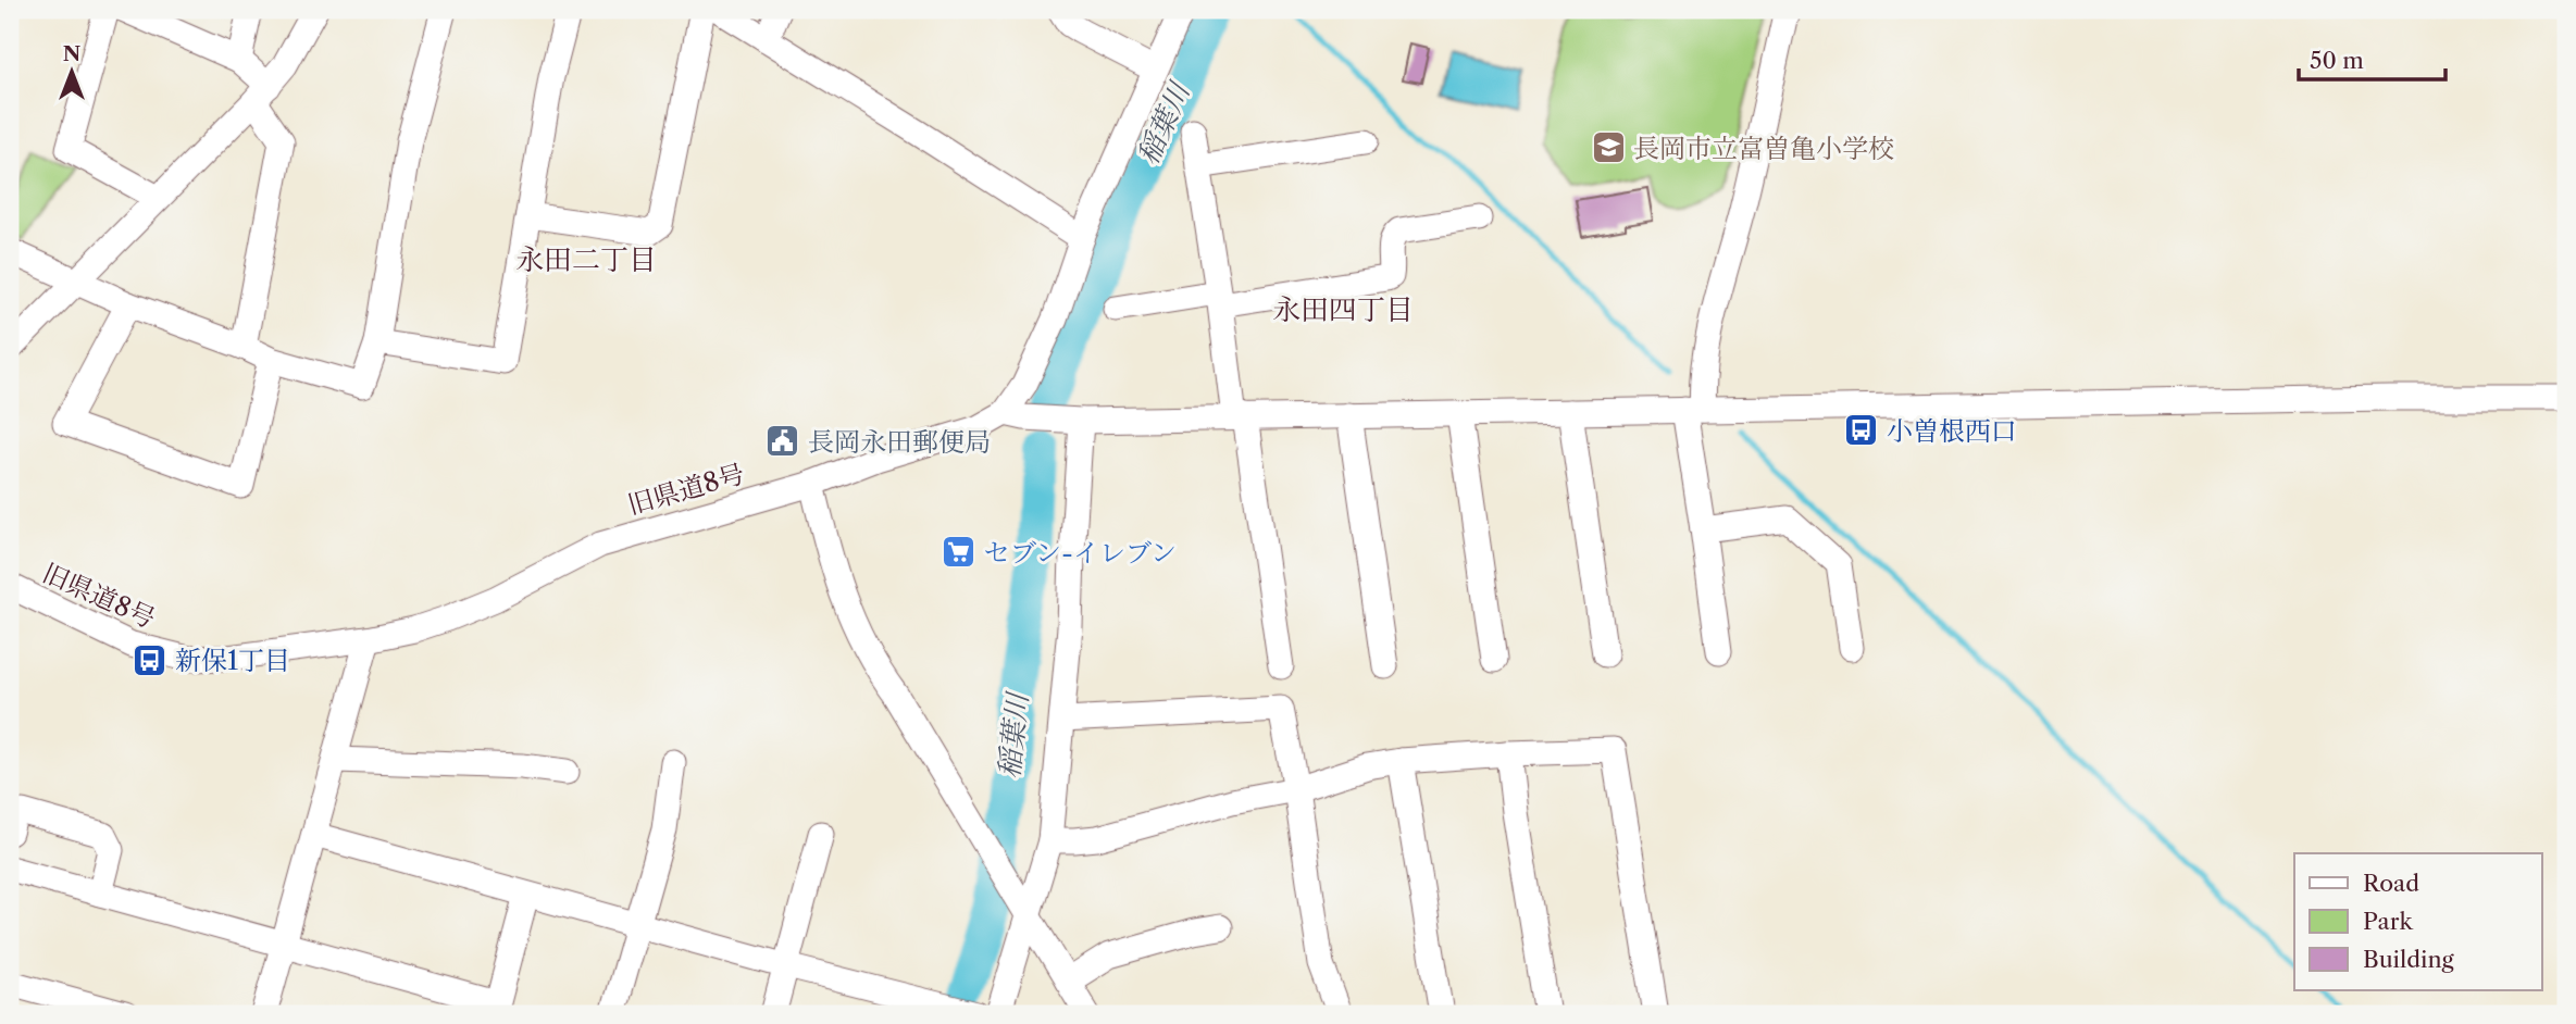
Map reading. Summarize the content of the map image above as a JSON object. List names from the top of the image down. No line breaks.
{"streets":{"street":["旧県道8号"]},"districts":["永田二丁目","永田四丁目"],"water":["稲葉川"],"places":{"school or university":["長岡市立富曽亀小学校"],"bus stop":["小曽根西口","新保1丁目"],"public building":["長岡永田郵便局"],"supermarket":["セブン-イレブン"]},"legend":["Road","Park","Building"],"scale_bar":"50 m","north":"top"}
